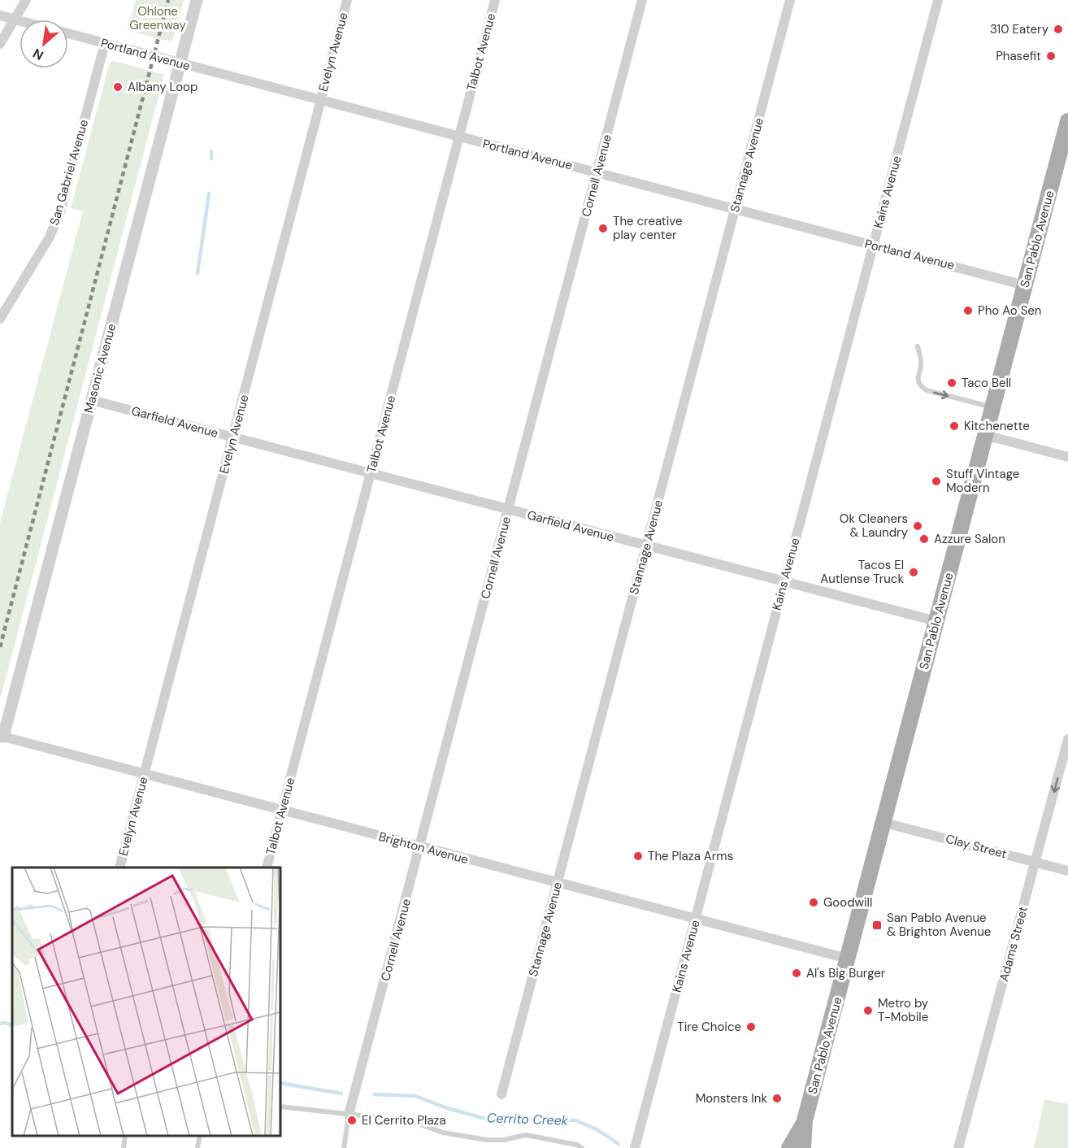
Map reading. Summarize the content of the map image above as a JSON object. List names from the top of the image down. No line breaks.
{"streets":{"main road":["San Pablo Avenue"],"street":["Evelyn Avenue","Talbot Avenue","Portland Avenue","Stannage Avenue","San Gabriel Avenue","Cornell Avenue","Kains Avenue","Masonic Avenue","Garfield Avenue","Clay Street","Brighton Avenue","Adams Street"]},"crossings":[["Evelyn Avenue","Portland Avenue"],["Evelyn Avenue","Garfield Avenue"],["Evelyn Avenue","Brighton Avenue"],["Talbot Avenue","Portland Avenue"],["Talbot Avenue","Garfield Avenue"],["Talbot Avenue","Brighton Avenue"],["Portland Avenue","Stannage Avenue"],["Portland Avenue","San Gabriel Avenue"],["Portland Avenue","Cornell Avenue"],["Portland Avenue","Kains Avenue"],["Portland Avenue","San Pablo Avenue"],["Portland Avenue","Masonic Avenue"],["Stannage Avenue","Garfield Avenue"],["Stannage Avenue","Brighton Avenue"],["Cornell Avenue","Garfield Avenue"],["Cornell Avenue","Brighton Avenue"],["Kains Avenue","Garfield Avenue"],["Kains Avenue","Brighton Avenue"],["San Pablo Avenue","Garfield Avenue"],["San Pablo Avenue","Clay Street"],["San Pablo Avenue","Brighton Avenue"],["Masonic Avenue","Garfield Avenue"],["Masonic Avenue","Brighton Avenue"],["Clay Street","Adams Street"]],"water":["Cerrito Creek"],"parks":["Ohlone Greenway"],"places":{"other":["310 Eatery","Phasefit","Albany Loop","The creative play center","Pho Ao Sen","Taco Bell","Kitchenette","Stuff Vintage Modern","Ok Cleaners & Laundry","Azzure Salon","Tacos El Autlense Truck","The Plaza Arms","Goodwill","Al's Big Burger","Metro by T-Mobile","Tire Choice","Monsters Ink","El Cerrito Plaza"],"transit":["San Pablo Avenue & Brighton Avenue"]},"north":"bottom left"}
